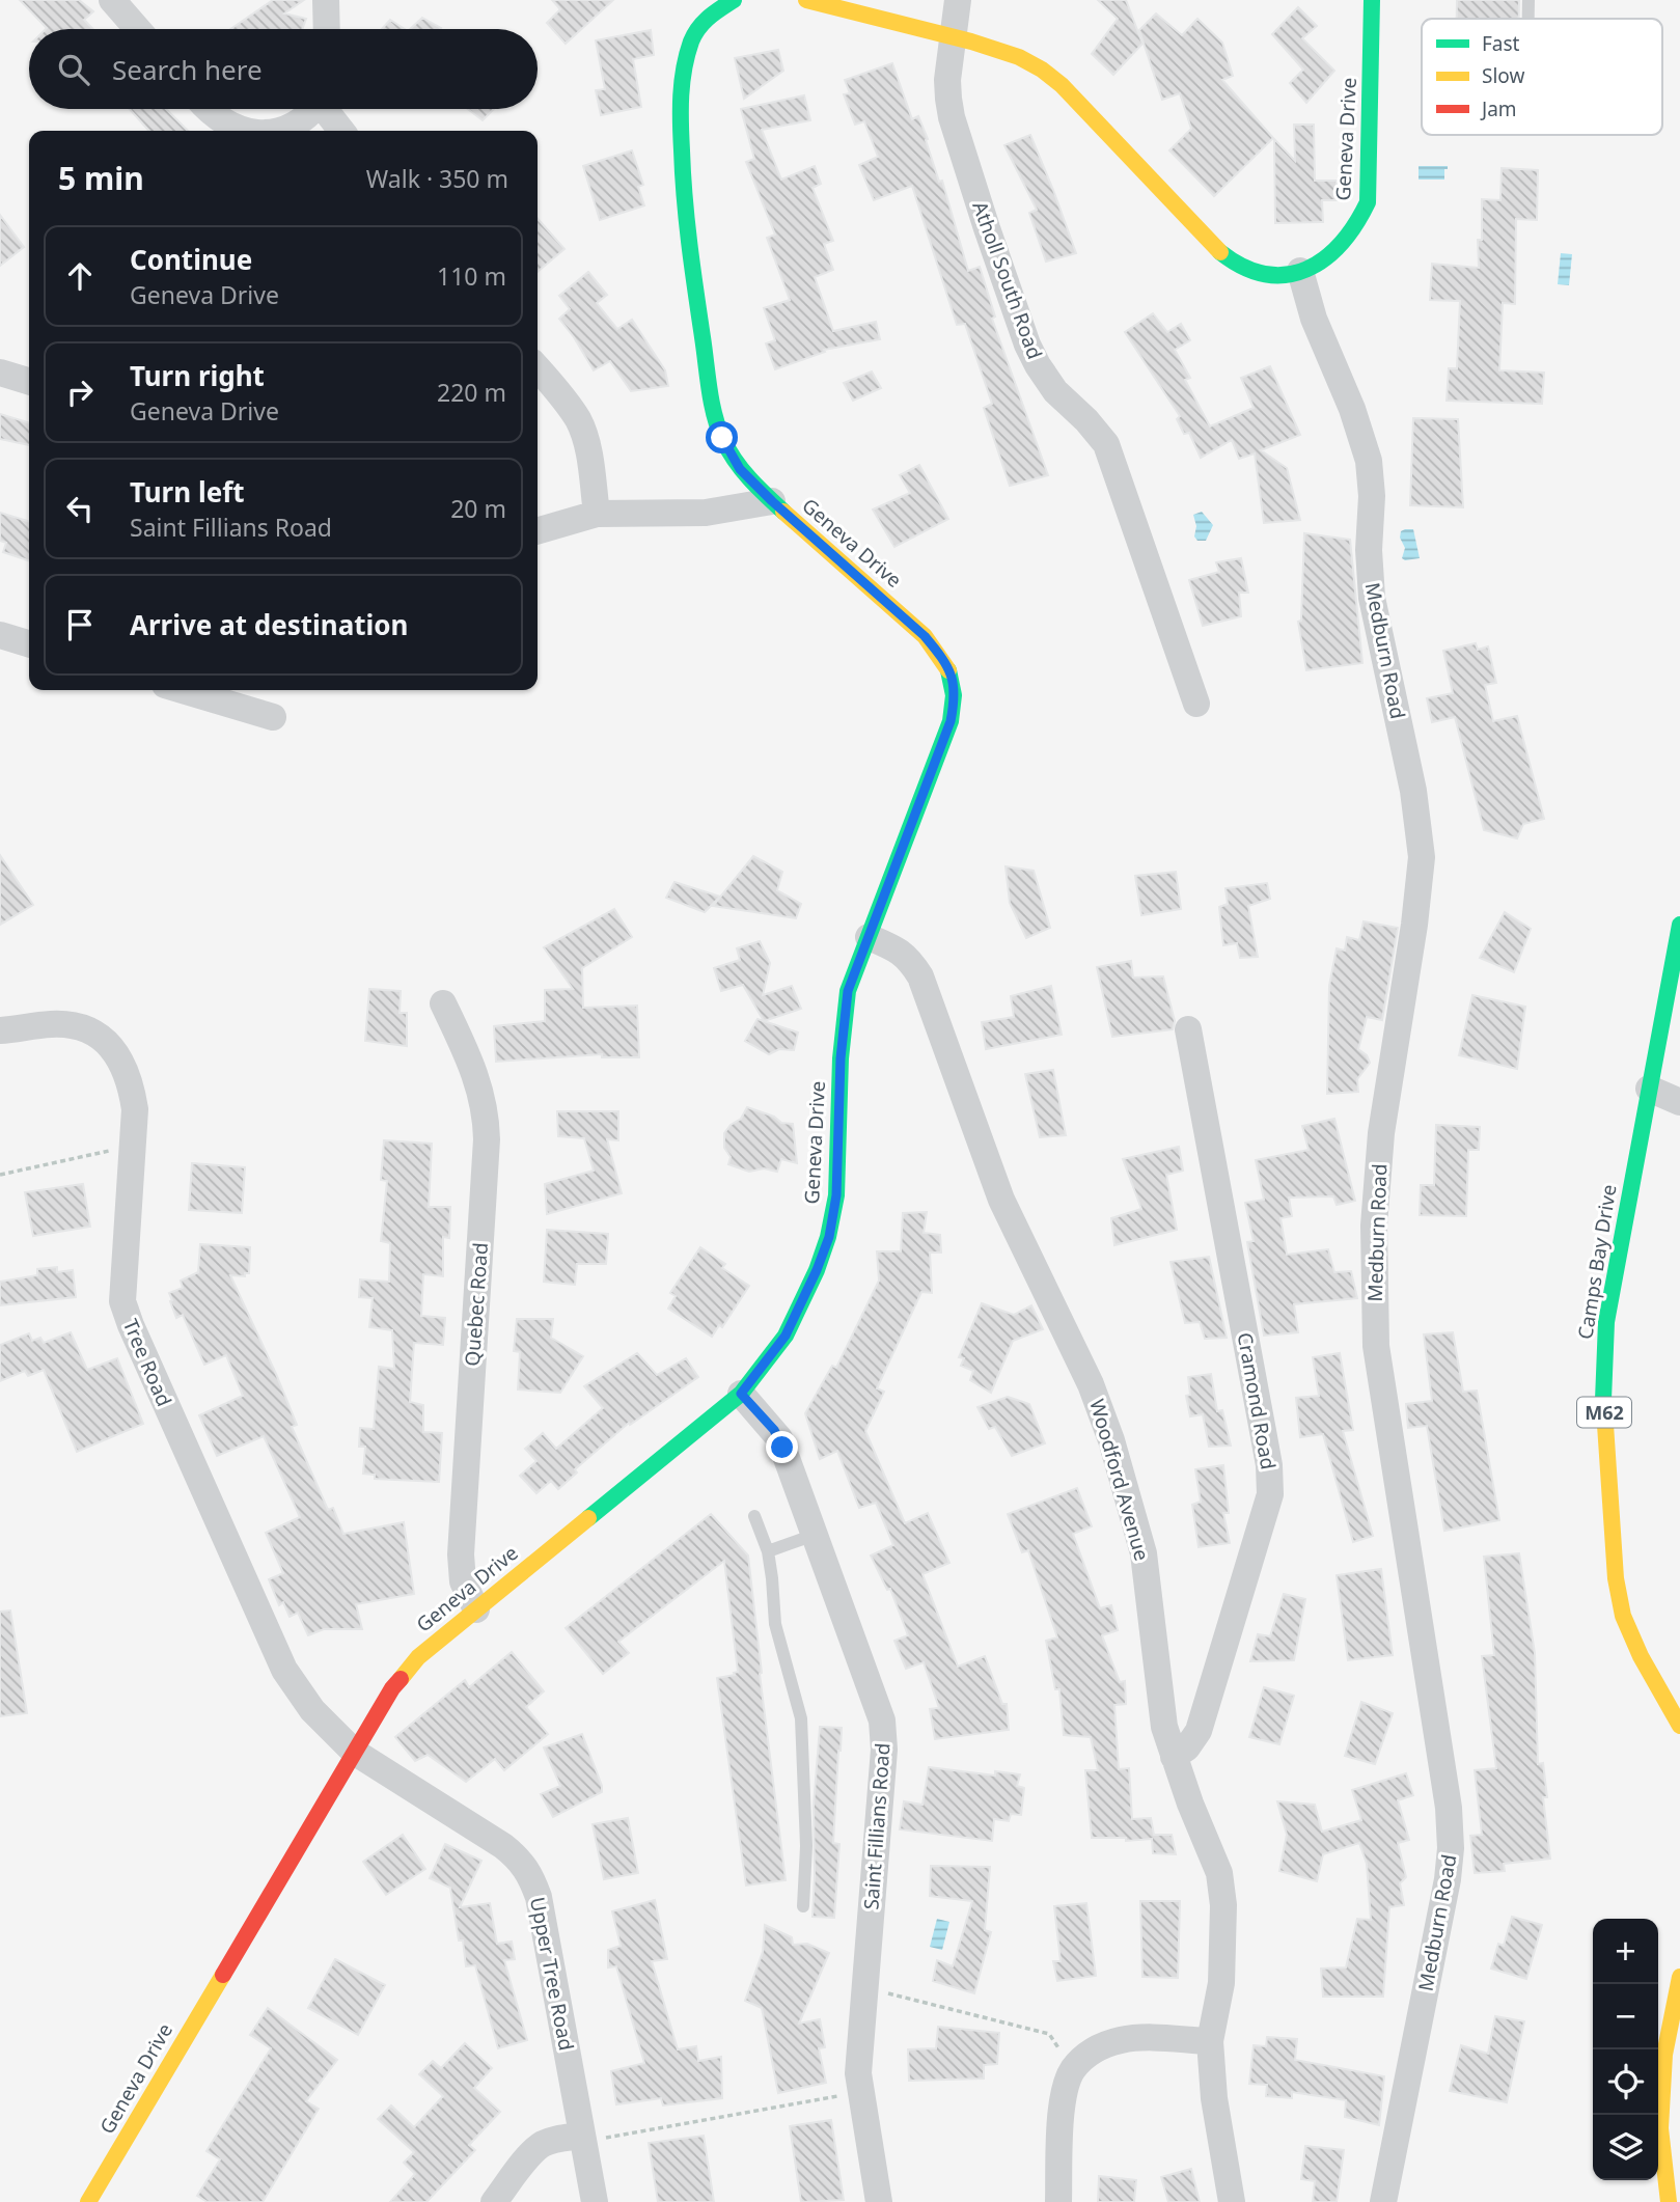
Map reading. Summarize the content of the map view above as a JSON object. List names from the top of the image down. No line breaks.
{"streets":{"street":["Geneva Drive","Atholl South Road","Medburn Road","Camps Bay Drive","Quebec Road","Tree Road","Cramond Road","M62","Woodford Avenue","Saint Fillians Road","Upper Tree Road"]},"crossings":[["Geneva Drive","Atholl South Road"],["Geneva Drive","Medburn Road"],["Geneva Drive","Quebec Road"],["Geneva Drive","Tree Road"],["Geneva Drive","Woodford Avenue"],["Geneva Drive","Saint Fillians Road"],["Geneva Drive","Upper Tree Road"],["Tree Road","Upper Tree Road"],["Cramond Road","Woodford Avenue"]],"legend":["Fast","Slow","Jam"],"page":{"search":"Search here","heading":["5 min","Walk · 350 m"],"list":[["Continue","Geneva Drive","110 m"],["Turn right","Geneva Drive","220 m"],["Turn left","Saint Fillians Road","20 m"],"Arrive at destination"],"map_buttons":["+","−"]}}
